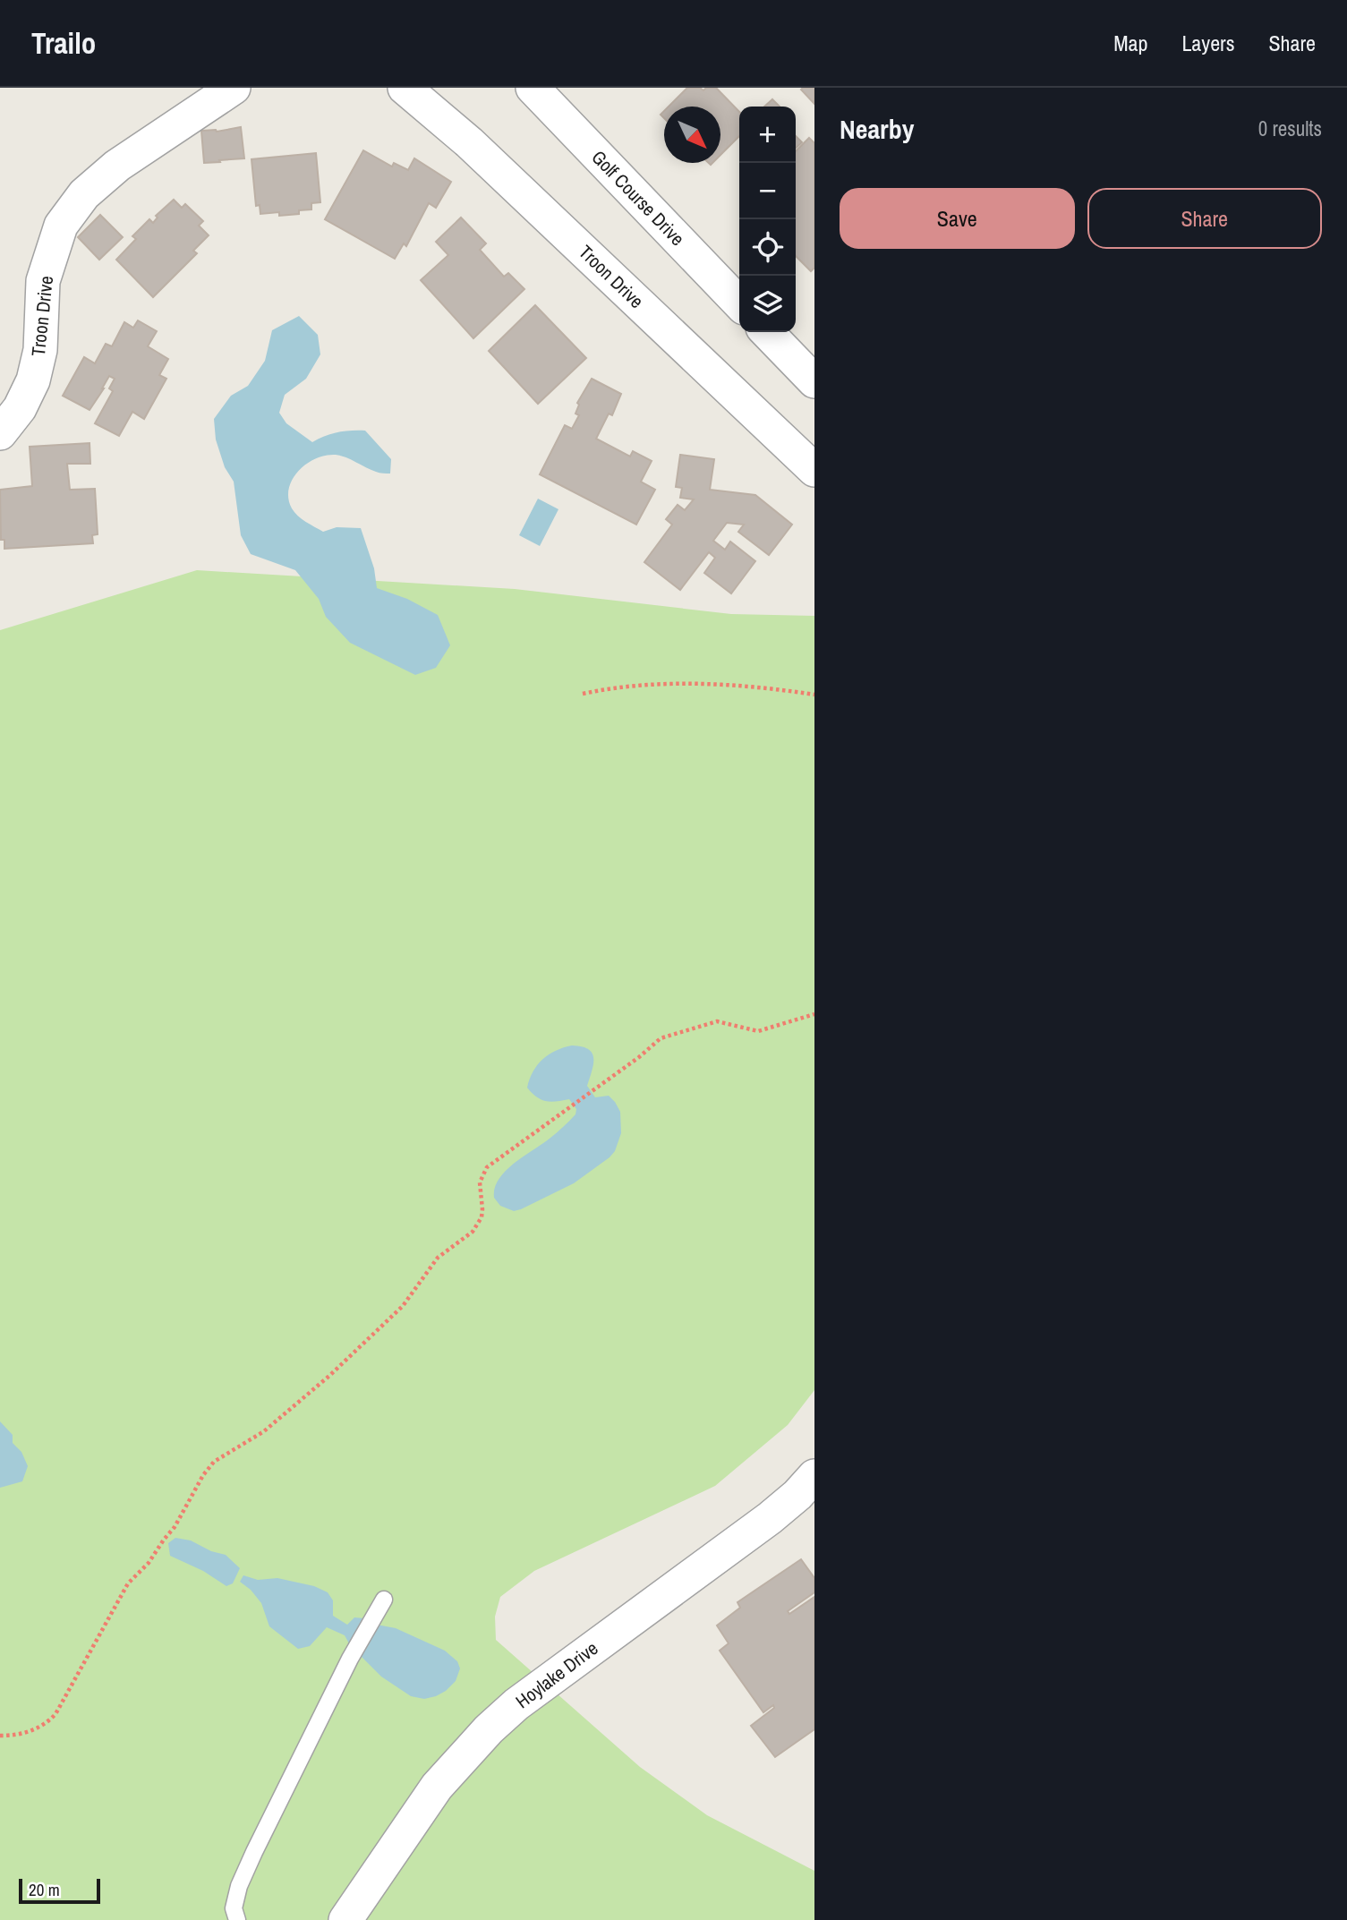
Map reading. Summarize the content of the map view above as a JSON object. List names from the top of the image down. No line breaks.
{"streets":{"street":["Golf Course Drive","Troon Drive","Hoylake Drive"]},"scale_bar":"20 m","north":"bottom right","page":{"header":"Trailo","nav":["Map","Layers","Share"],"heading":["Nearby","0 results"],"map_buttons":["+","−"],"buttons":["Save","Share"],"scale":"20 m"}}
